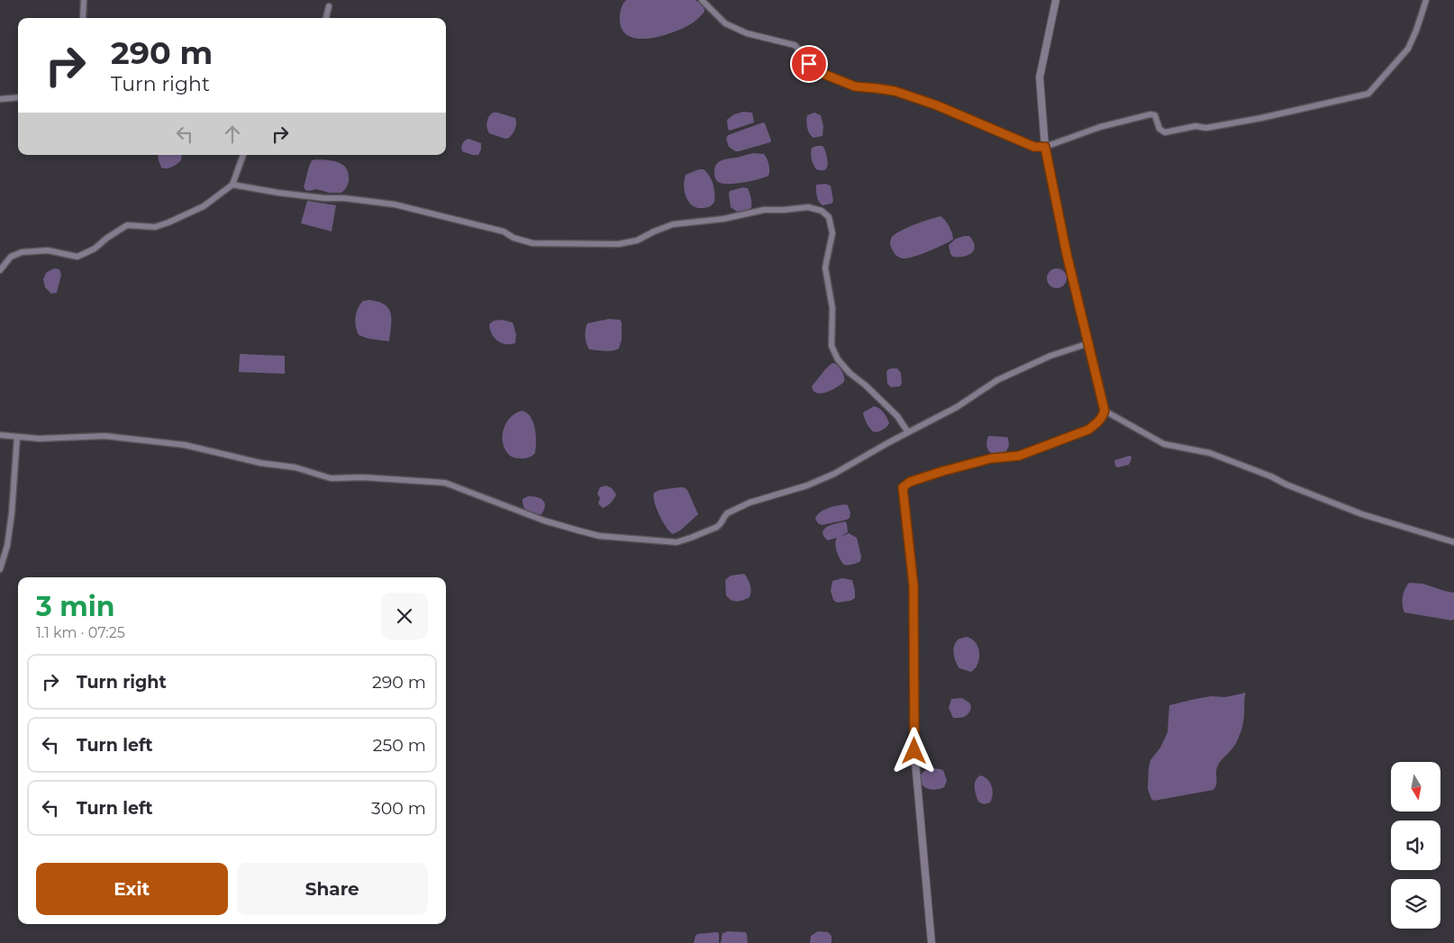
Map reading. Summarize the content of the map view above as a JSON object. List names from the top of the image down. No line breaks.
{"north":"bottom","page":{"turn":["290 m","Turn right"],"heading":["3 min","1.1 km · 07:25"],"list":[{"name":"Turn right","value":"290 m"},{"name":"Turn left","value":"250 m"},{"name":"Turn left","value":"300 m"}],"buttons":["Exit","Share"]}}
